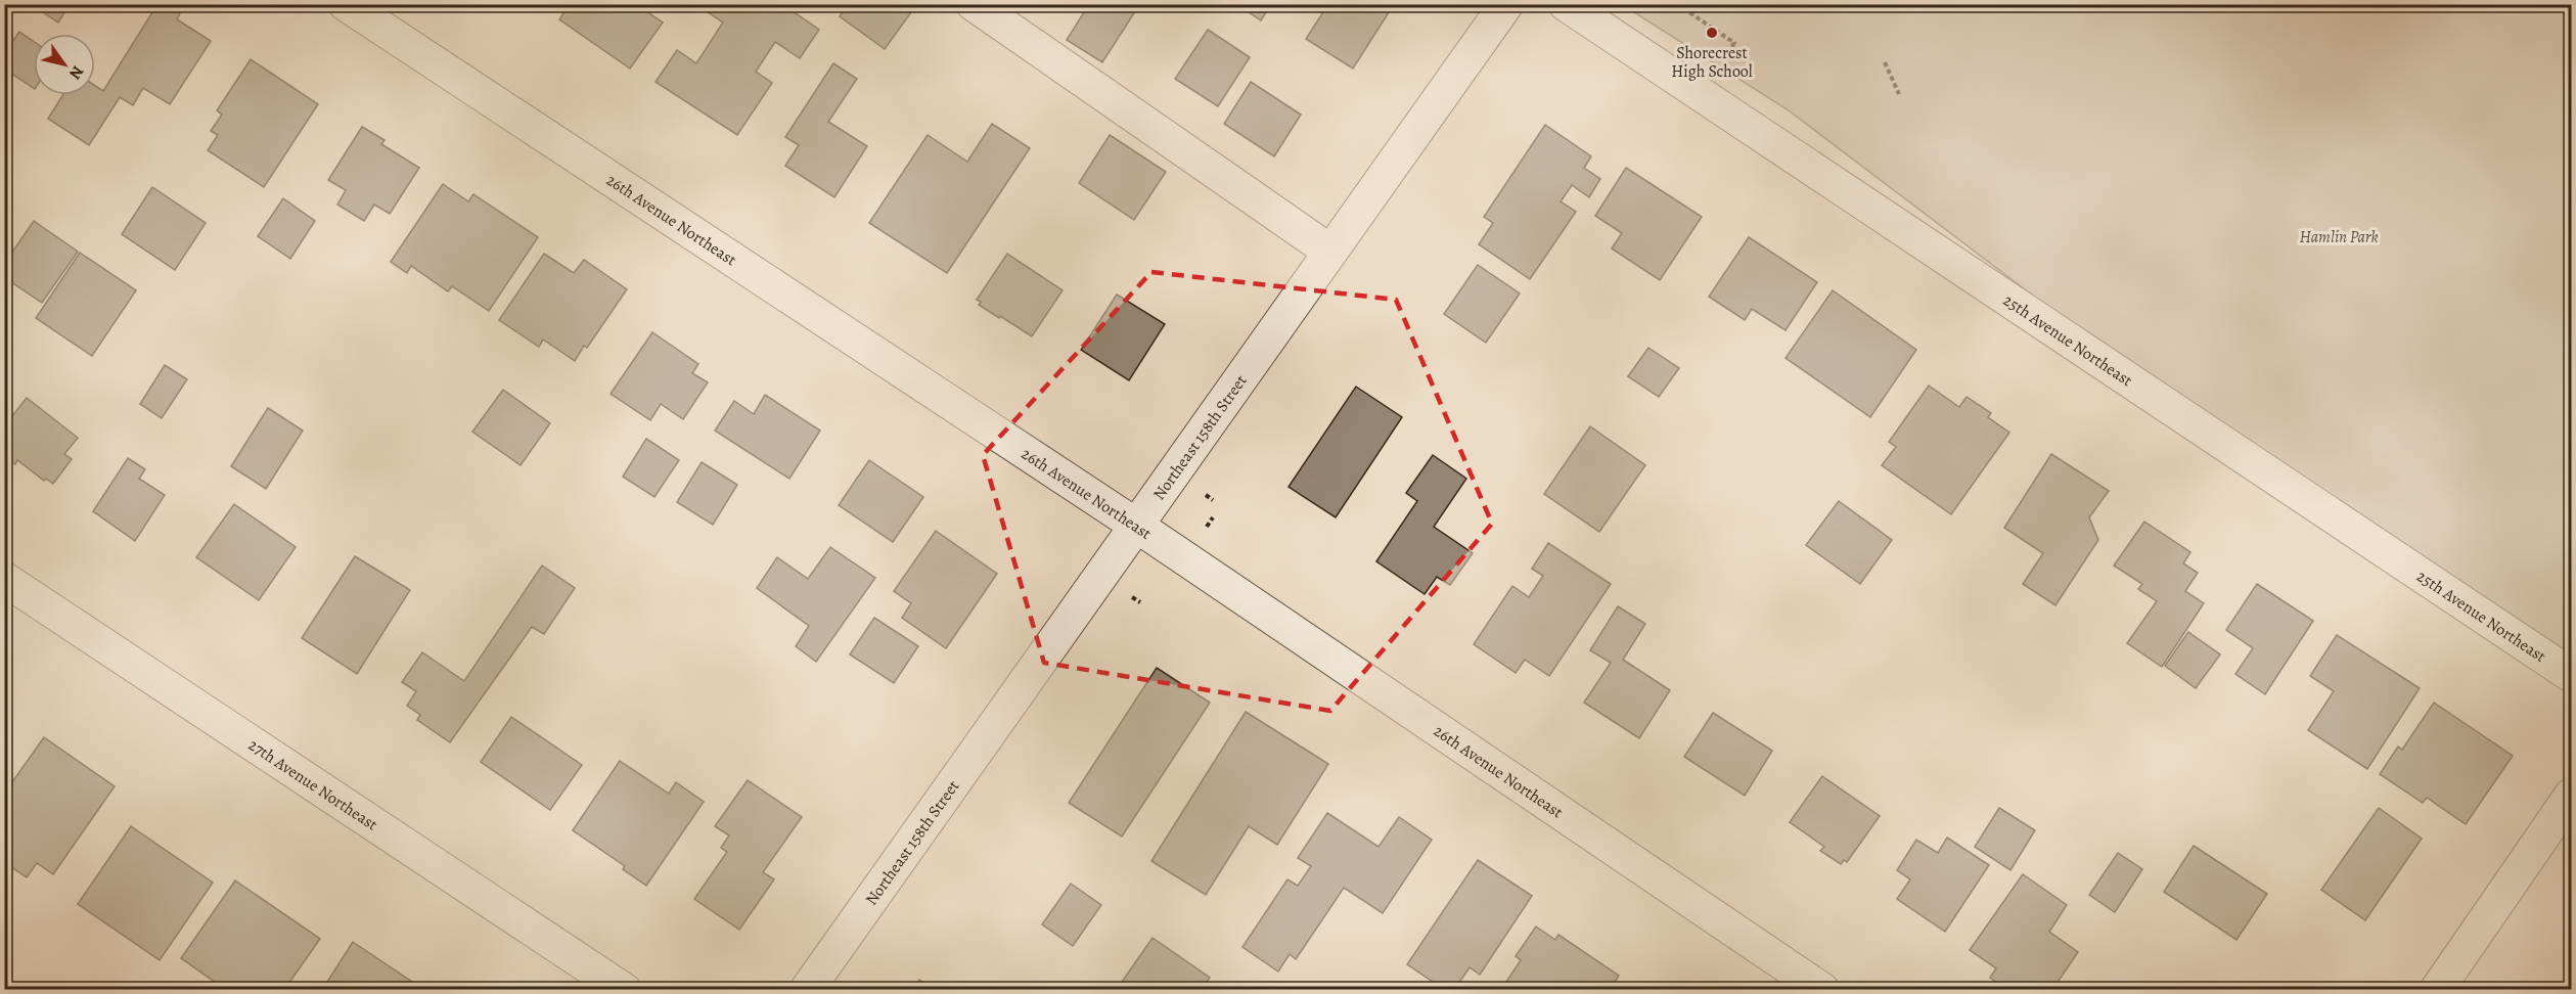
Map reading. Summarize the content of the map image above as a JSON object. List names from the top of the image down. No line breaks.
{"streets":{"street":["26th Avenue Northeast","25th Avenue Northeast","Northeast 158th Street","27th Avenue Northeast"]},"crossings":[["26th Avenue Northeast","Northeast 158th Street"]],"parks":["Hamlin Park"],"places":["Shorecrest High School"],"north":"bottom right"}
